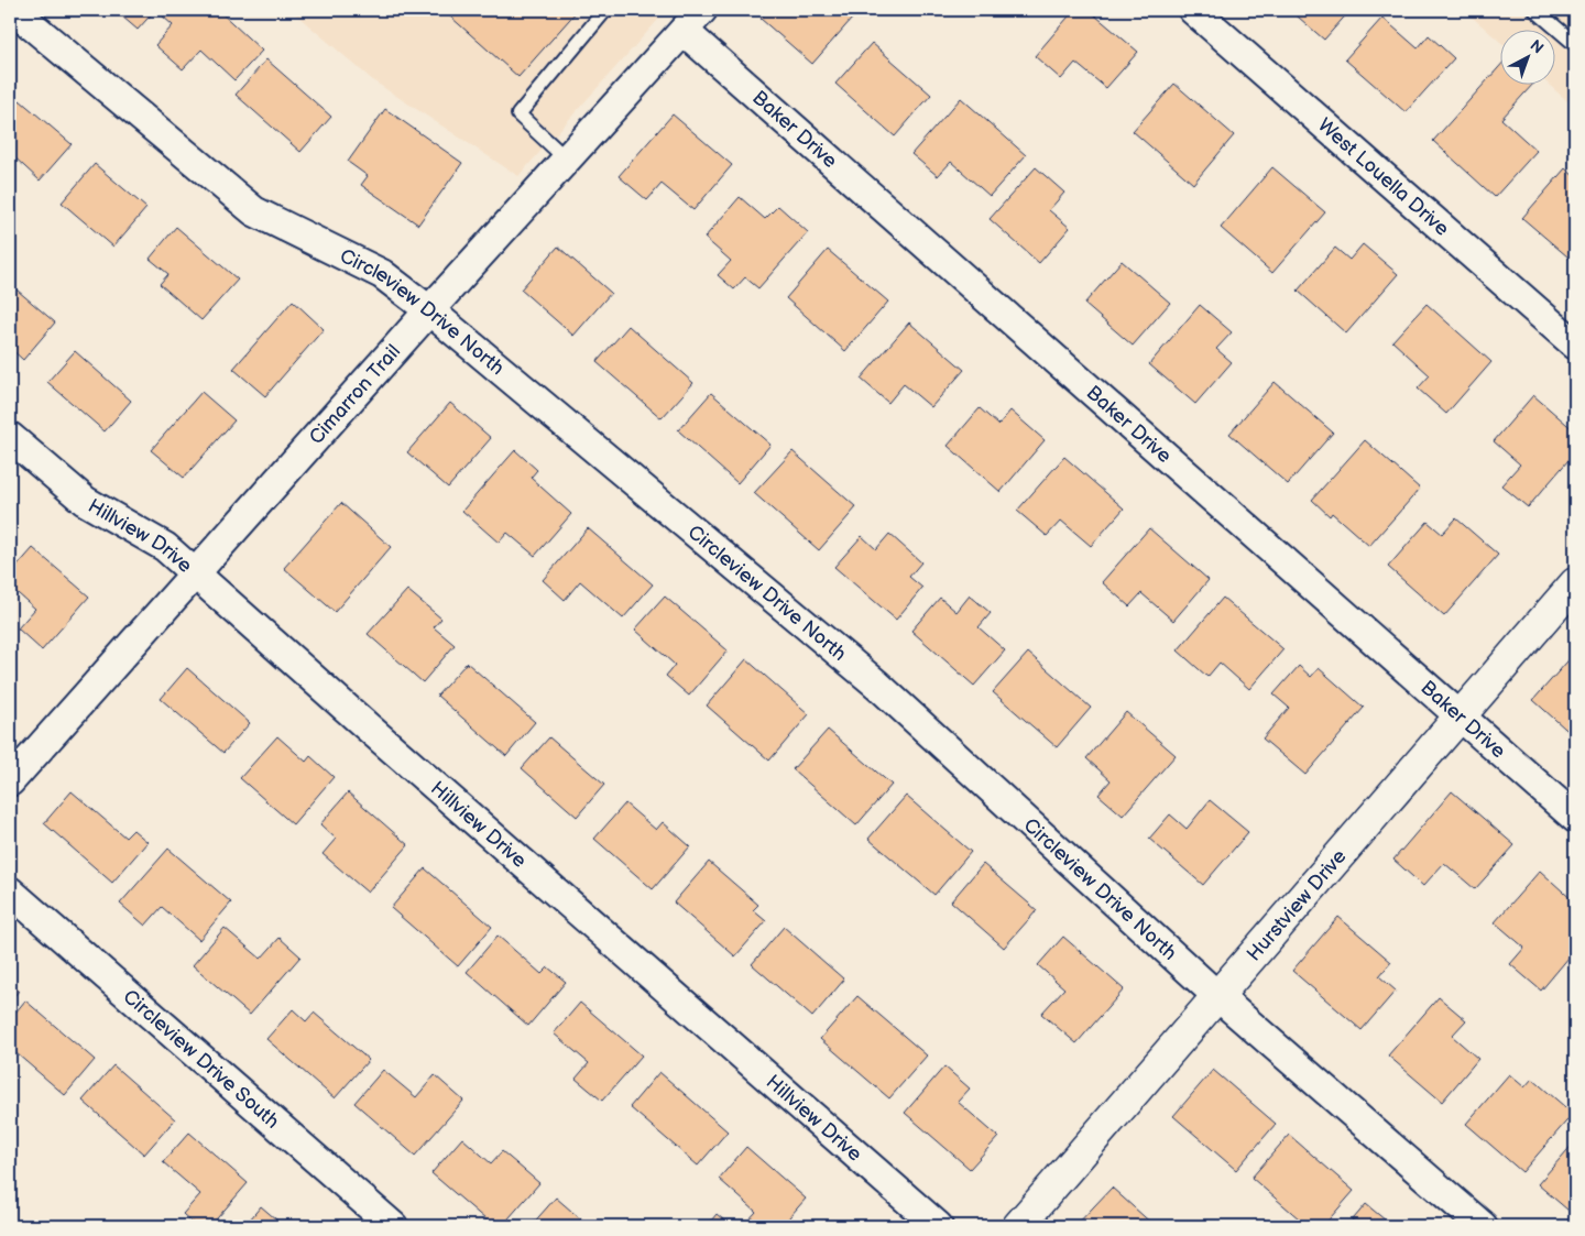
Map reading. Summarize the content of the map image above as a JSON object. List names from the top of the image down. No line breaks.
{"streets":{"street":["Baker Drive","West Louella Drive","Circleview Drive North","Cimarron Trail","Hillview Drive","Hurstview Drive","Circleview Drive South"]},"crossings":[["Baker Drive","Cimarron Trail"],["Baker Drive","Hurstview Drive"],["Circleview Drive North","Cimarron Trail"],["Circleview Drive North","Hurstview Drive"],["Cimarron Trail","Hillview Drive"]],"north":"top right"}
